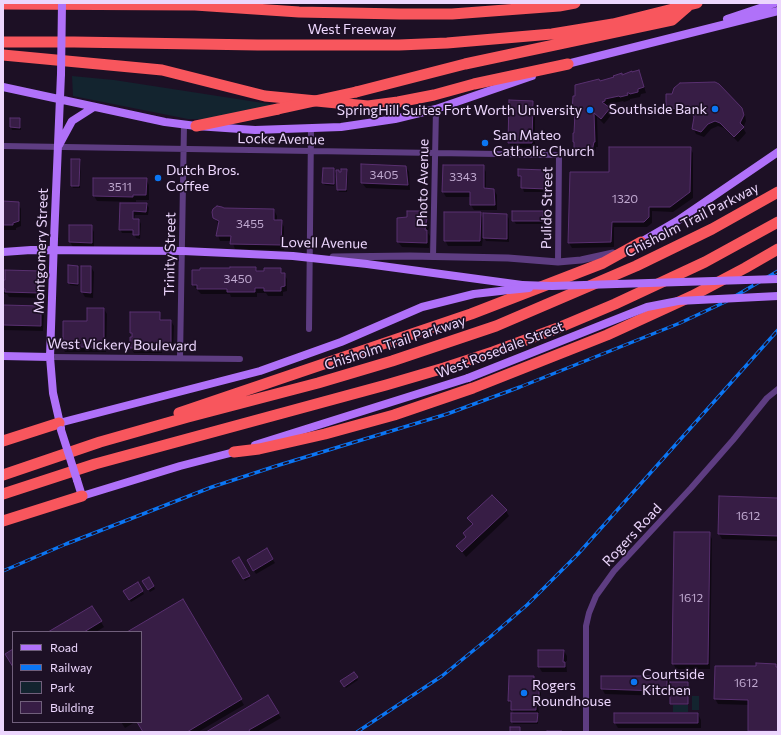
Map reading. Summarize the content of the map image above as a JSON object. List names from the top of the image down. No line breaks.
{"streets":{"highway":["West Freeway","Chisholm Trail Parkway"],"main road":["Lovell Avenue","Montgomery Street","West Vickery Boulevard","West Rosedale Street"],"street":["Locke Avenue","Photo Avenue","Pulido Street","Trinity Street","Rogers Road"]},"crossings":[["Locke Avenue","Photo Avenue"],["Locke Avenue","Pulido Street"],["Locke Avenue","Montgomery Street"],["Locke Avenue","Trinity Street"],["Photo Avenue","Lovell Avenue"],["Pulido Street","Lovell Avenue"],["Chisholm Trail Parkway","Montgomery Street"],["Lovell Avenue","Montgomery Street"],["Lovell Avenue","Trinity Street"],["Montgomery Street","West Vickery Boulevard"],["Trinity Street","West Vickery Boulevard"]],"places":["Southside Bank","SpringHill Suites Fort Worth University","San Mateo Catholic Church","Dutch Bros. Coffee","Courtside Kitchen","Rogers Roundhouse"],"house_numbers":["3405","3343","3511","1320","3455","3450","1612","1612","1612"],"legend":["Road","Railway","Park","Building"]}
